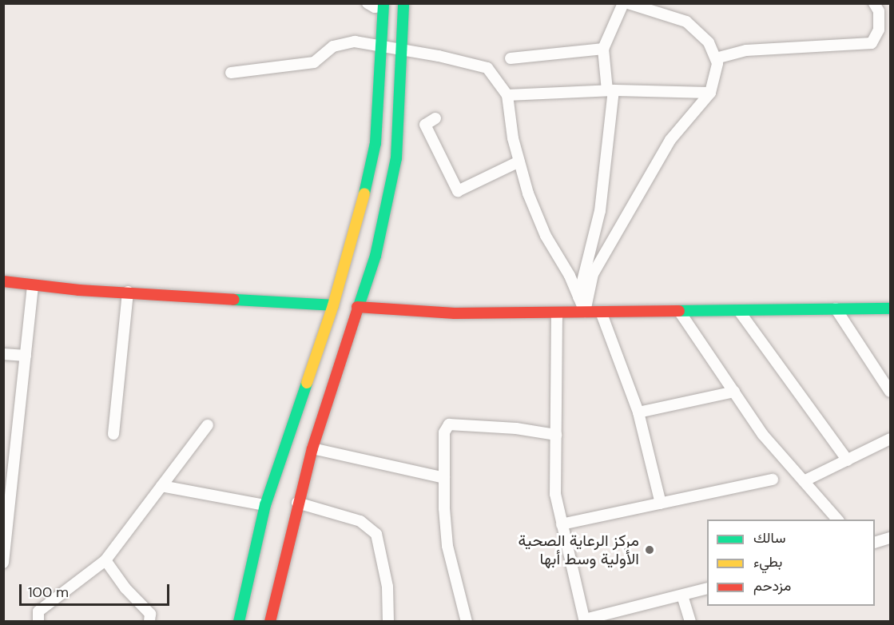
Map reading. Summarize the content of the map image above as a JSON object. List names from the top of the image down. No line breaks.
{"places":["مركز الرعاية الصحية الأولية وسط أبها"],"legend":["سالك","بطيء","مزدحم"],"scale_bar":"100 m"}
